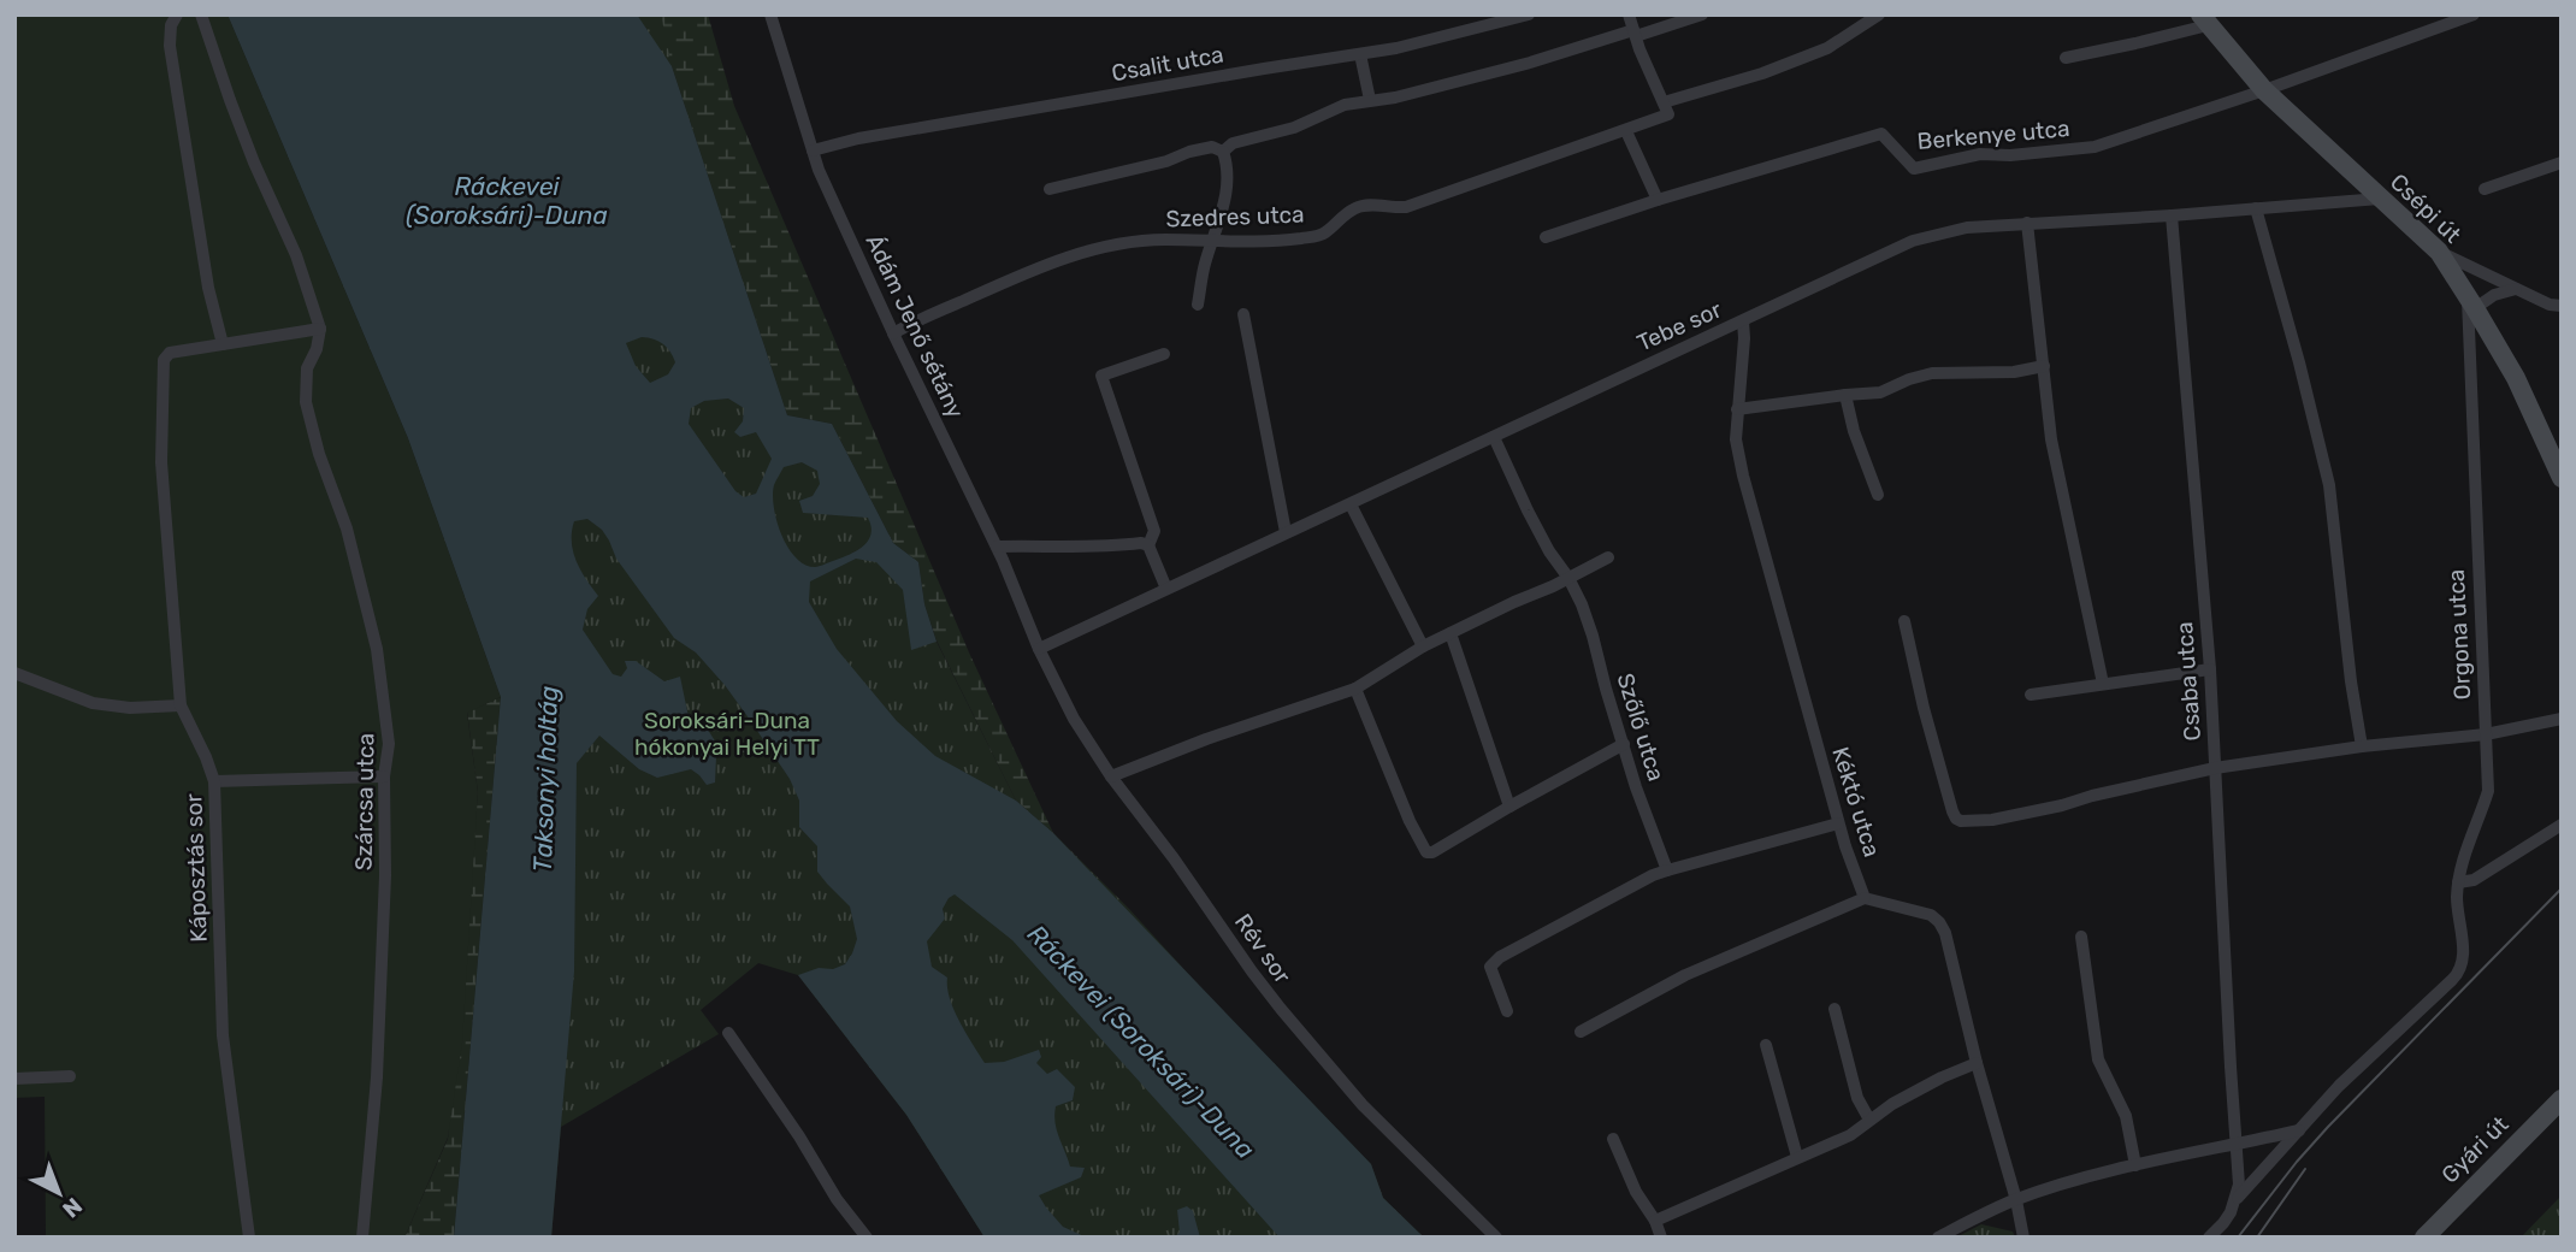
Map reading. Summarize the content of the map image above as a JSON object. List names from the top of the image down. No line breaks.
{"streets":{"street":["Csalit utca","Berkenye utca","Csépi út","Szedres utca","Ádám Jenő sétány","Tebe sor","Orgona utca","Csaba utca","Szőlő utca","Szárcsa utca","Kéktó utca","Káposztás sor","Rév sor","Gyári út"]},"crossings":[["Csalit utca","Ádám Jenő sétány"],["Berkenye utca","Csépi út"],["Csépi út","Tebe sor"],["Csépi út","Orgona utca"],["Szedres utca","Ádám Jenő sétány"],["Ádám Jenő sétány","Tebe sor"],["Ádám Jenő sétány","Rév sor"],["Tebe sor","Csaba utca"],["Tebe sor","Szőlő utca"],["Tebe sor","Kéktó utca"],["Tebe sor","Rév sor"]],"water":["Ráckevei (Soroksári)-Duna","Taksonyi holtág"],"parks":["Soroksári-Duna hókonyai Helyi TT"],"north":"bottom right"}
